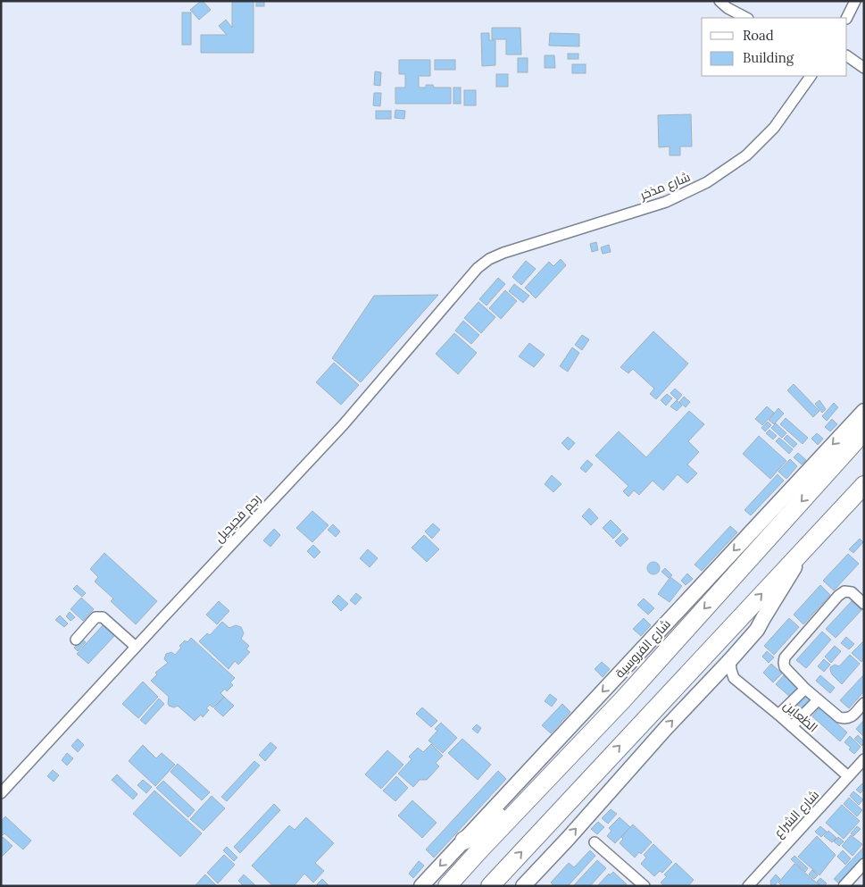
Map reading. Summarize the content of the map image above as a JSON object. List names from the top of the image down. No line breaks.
{"streets":{"highway":["شارع الفروسية"],"street":["شارع مذخر","رجم فحيحيل","الظعاين","شارع الشراع"]},"crossings":[["شارع مذخر","رجم فحيحيل"],["الظعاين","شارع الشراع"]],"legend":["Road","Building"]}
